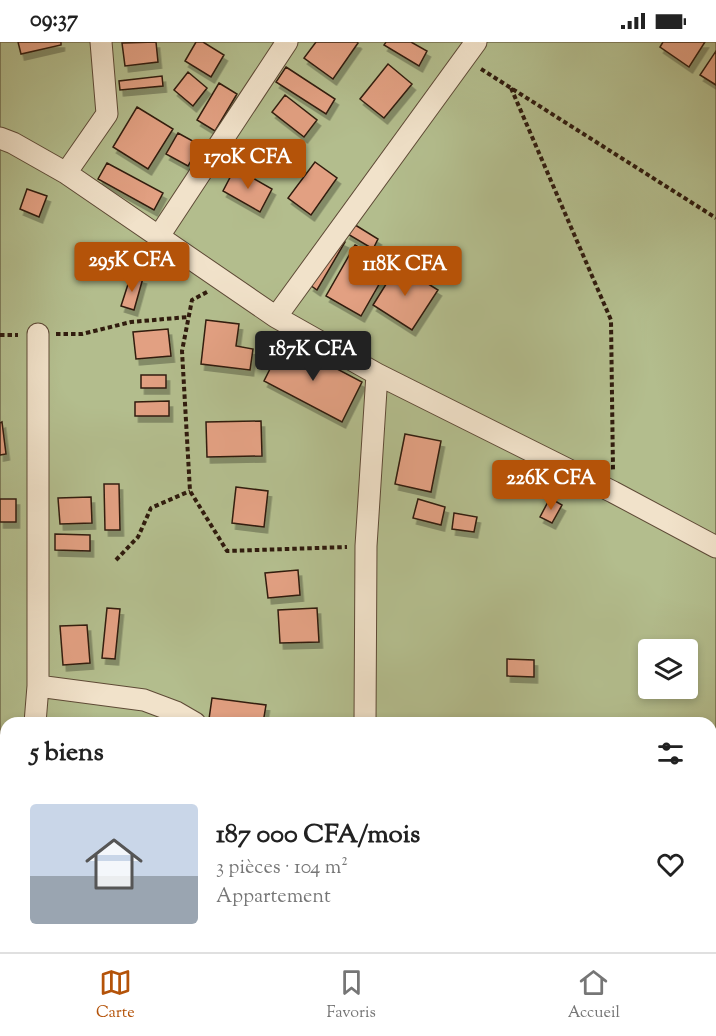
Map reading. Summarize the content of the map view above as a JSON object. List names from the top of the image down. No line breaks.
{"page":{"status":"09:37","price":["170K CFA","295K CFA","118K CFA","187K CFA","226K CFA"],"heading":"5 biens","list":[{"name":"187 000 CFA/mois","note":"3 pièces · 104 m² · Appartement"}],"tabs":["Carte","Favoris","Accueil"]}}
